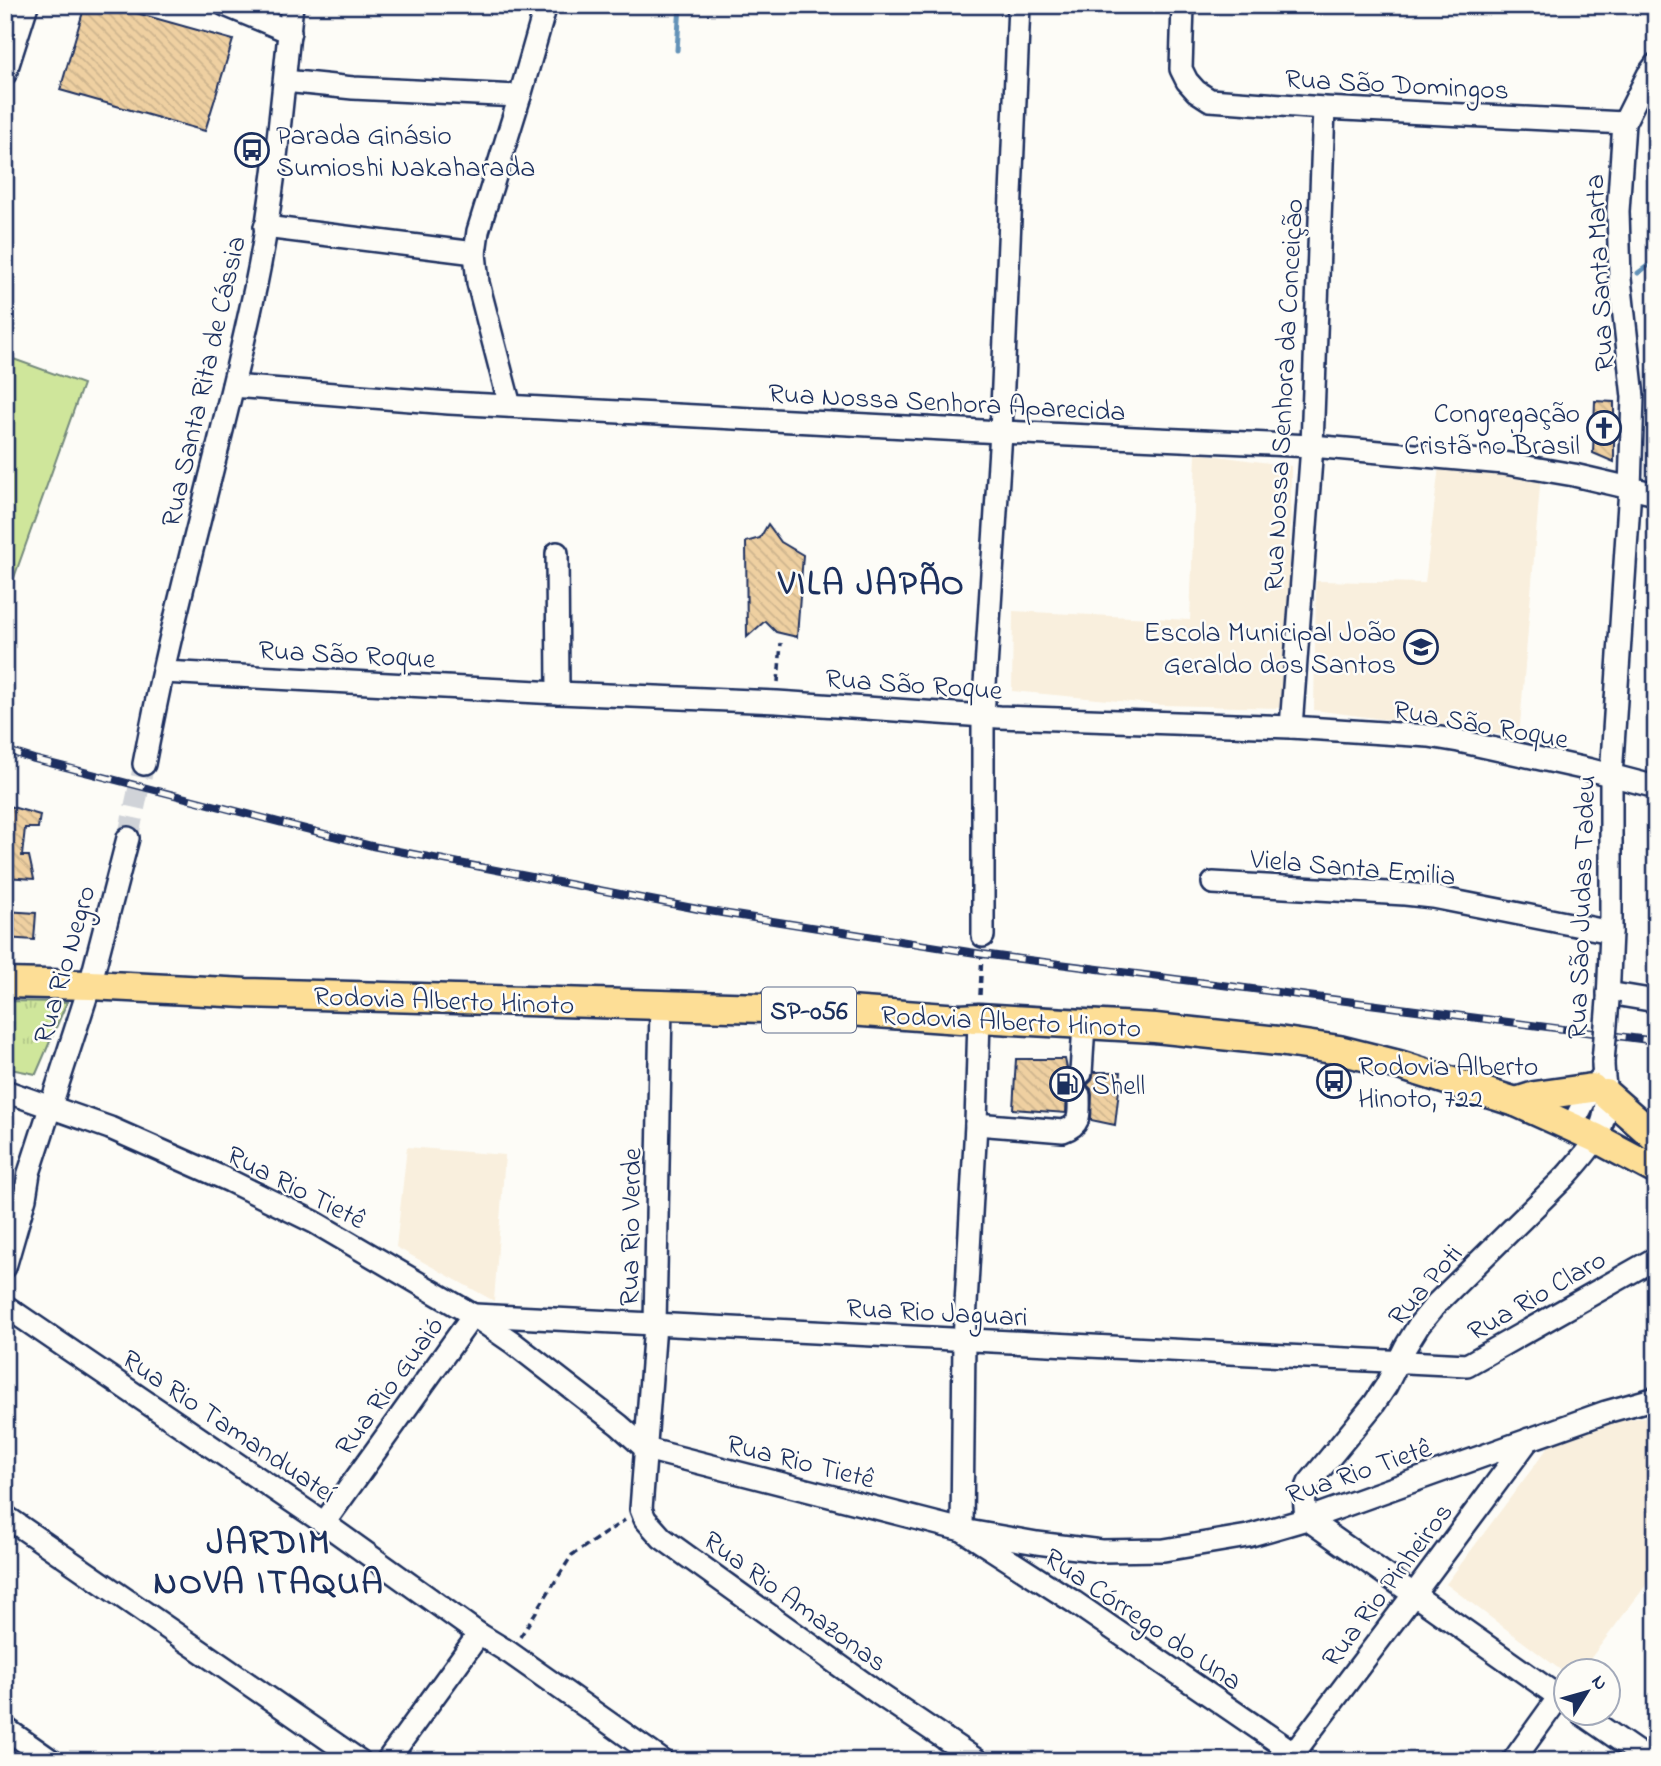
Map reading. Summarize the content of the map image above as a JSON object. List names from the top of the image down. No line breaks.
{"streets":{"main road":["Rodovia Alberto Hinoto","SP-056"],"street":["Rua São Domingos","Rua Santa Marta","Rua Santa Rita de Cássia","Rua Nossa Senhora da Conceição","Rua Nossa Senhora Aparecida","Rua São Roque","Viela Santa Emilia","Rua São Judas Tadeu","Rua Rio Negro","Rua Rio Tietê","Rua Rio Verde","Rua Poti","Rua Rio Claro","Rua Rio Jaguari","Rua Rio Guaió","Rua Rio Tamanduateí","Rua Rio Pinheiros","Rua Rio Amazonas","Rua Córrego do Una"]},"crossings":[["Rua São Domingos","Rua Santa Marta"],["Rua São Domingos","Rua Nossa Senhora da Conceição"],["Rua Santa Marta","Rua Nossa Senhora Aparecida"],["Rua Santa Marta","Rua São Judas Tadeu"],["Rua Santa Rita de Cássia","Rua Nossa Senhora Aparecida"],["Rua Santa Rita de Cássia","Rua São Roque"],["Rua Nossa Senhora da Conceição","Rua Nossa Senhora Aparecida"],["Rua Nossa Senhora da Conceição","Rua São Roque"],["Rua Nossa Senhora Aparecida","Rua São Judas Tadeu"],["Rua São Roque","Rua São Judas Tadeu"],["Viela Santa Emilia","Rua São Judas Tadeu"],["Rua São Judas Tadeu","Rodovia Alberto Hinoto"],["Rua São Judas Tadeu","Rua Poti"],["Rua Rio Negro","Rodovia Alberto Hinoto"],["Rua Rio Negro","Rua Rio Tietê"],["Rodovia Alberto Hinoto","Rua Rio Verde"],["Rodovia Alberto Hinoto","Rua Poti"],["Rua Rio Tietê","Rua Rio Verde"],["Rua Rio Tietê","Rua Poti"],["Rua Rio Tietê","Rua Rio Jaguari"],["Rua Rio Tietê","Rua Rio Guaió"],["Rua Rio Tietê","Rua Rio Pinheiros"],["Rua Rio Tietê","Rua Córrego do Una"],["Rua Rio Verde","Rua Rio Jaguari"],["Rua Poti","Rua Rio Claro"],["Rua Poti","Rua Rio Jaguari"],["Rua Rio Claro","Rua Rio Jaguari"],["Rua Rio Jaguari","Rua Rio Guaió"],["Rua Rio Guaió","Rua Rio Tamanduateí"],["Rua Rio Pinheiros","Rua Córrego do Una"]],"districts":["VILA JAPÃO","JARDIM NOVA ITAQUA"],"places":{"bus stop":["Parada Ginásio Sumioshi Nakaharada","Rodovia Alberto Hinoto, 722"],"church":["Congregação Cristã no Brasil"],"school or university":["Escola Municipal João Geraldo dos Santos"],"fuel station":["Shell"]},"north":"top right"}
